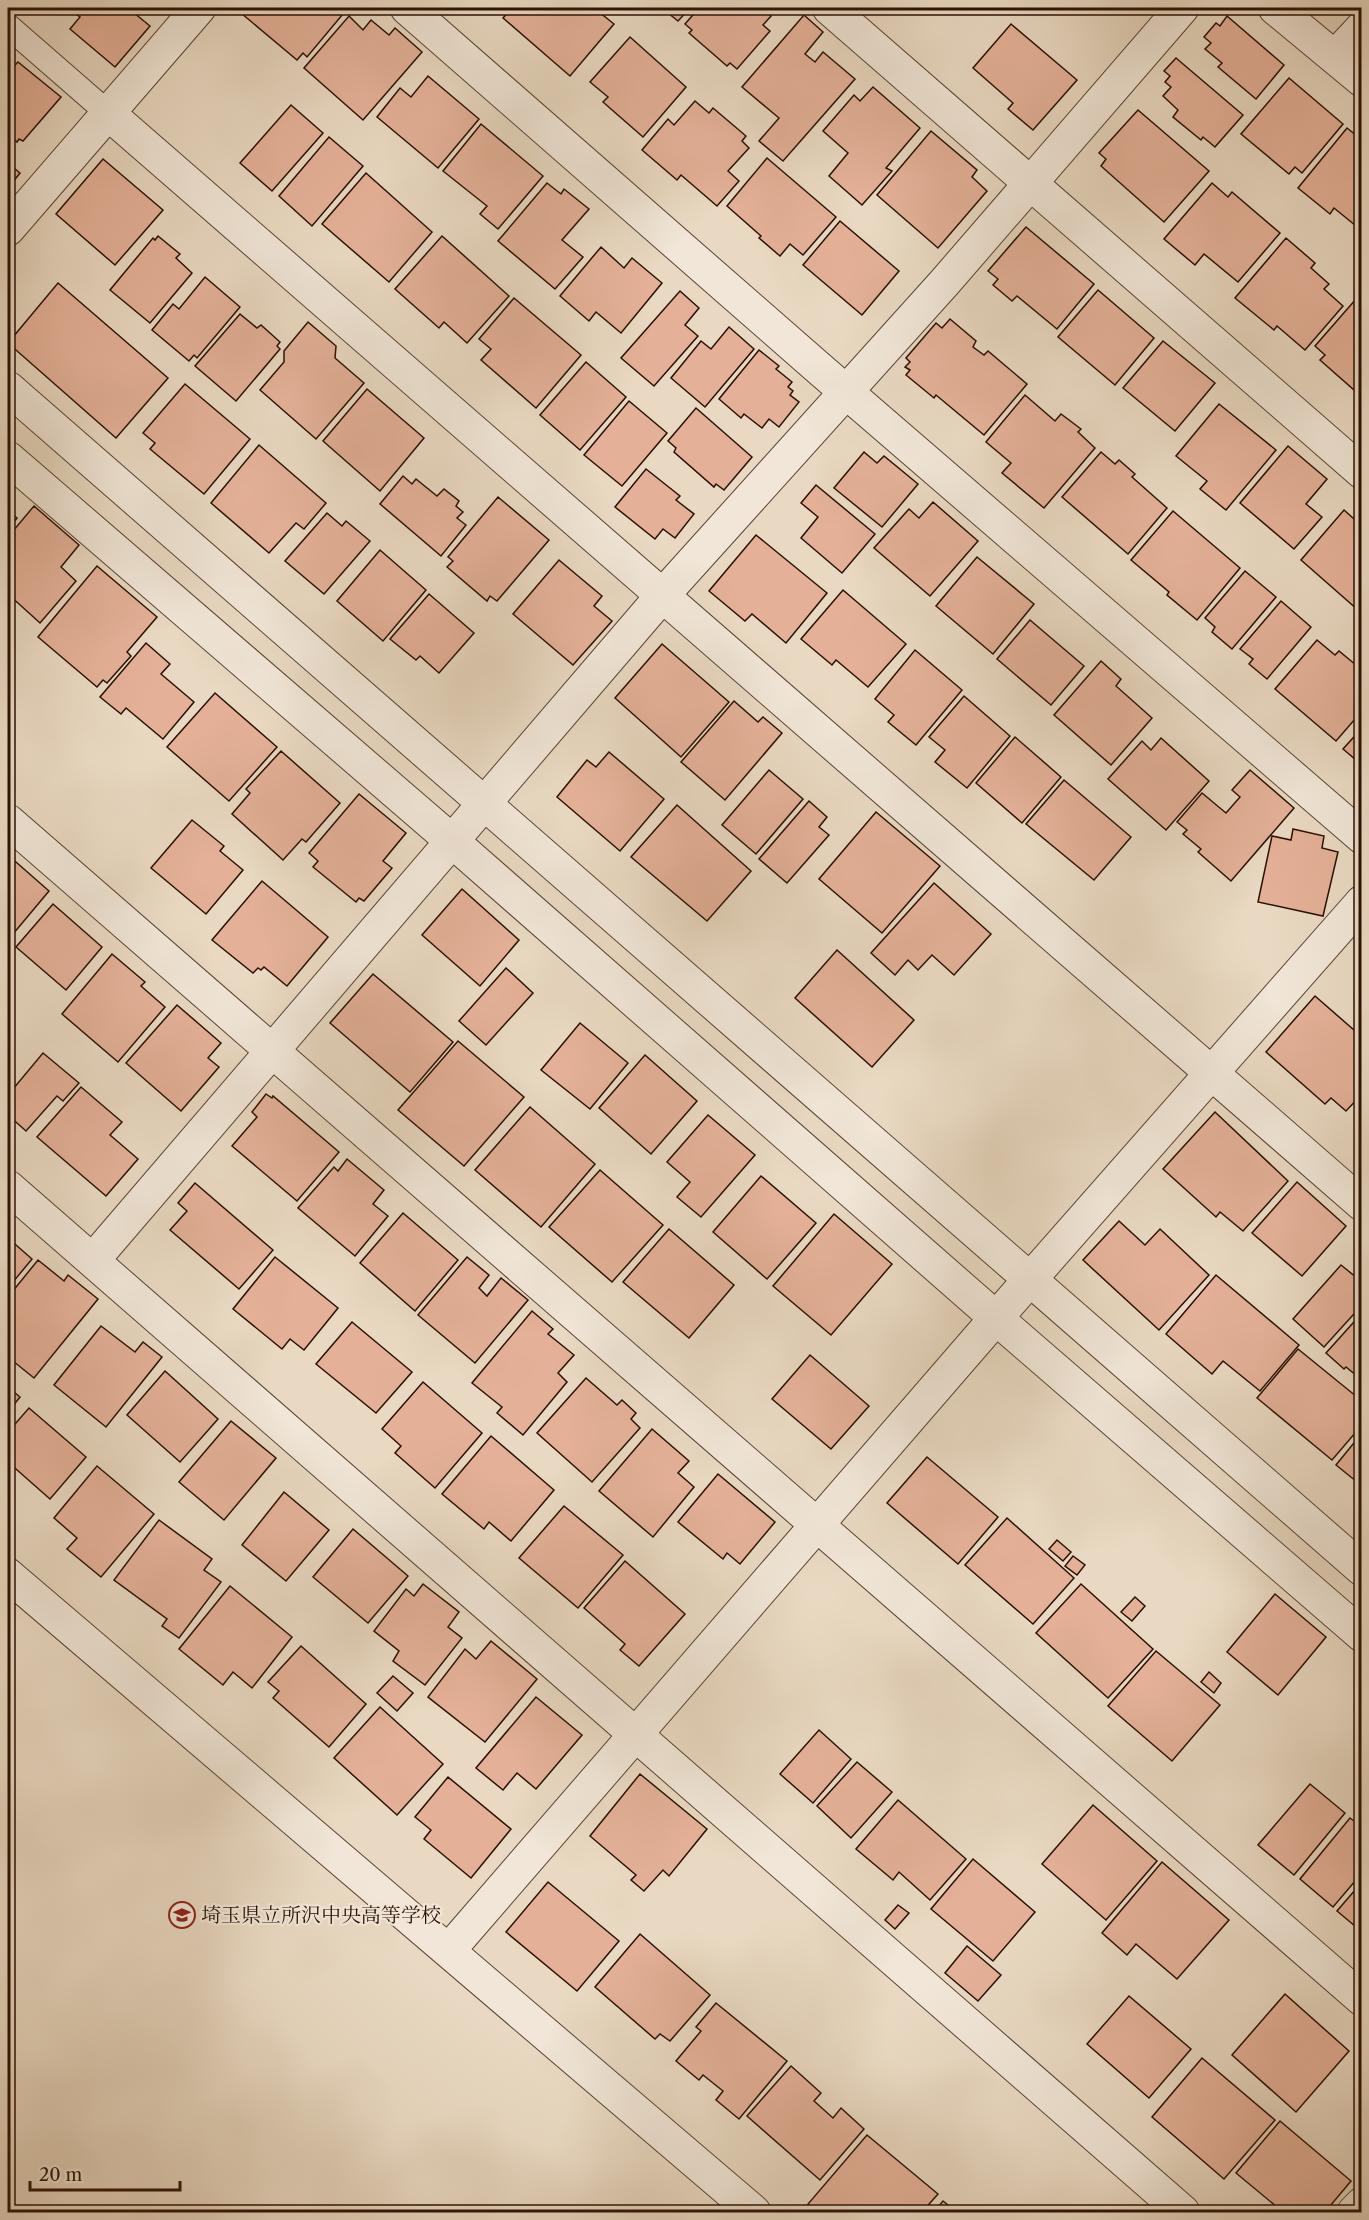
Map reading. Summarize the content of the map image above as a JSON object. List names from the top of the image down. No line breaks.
{"places":{"school or university":["埼玉県立所沢中央高等学校"]},"scale_bar":"20 m"}
